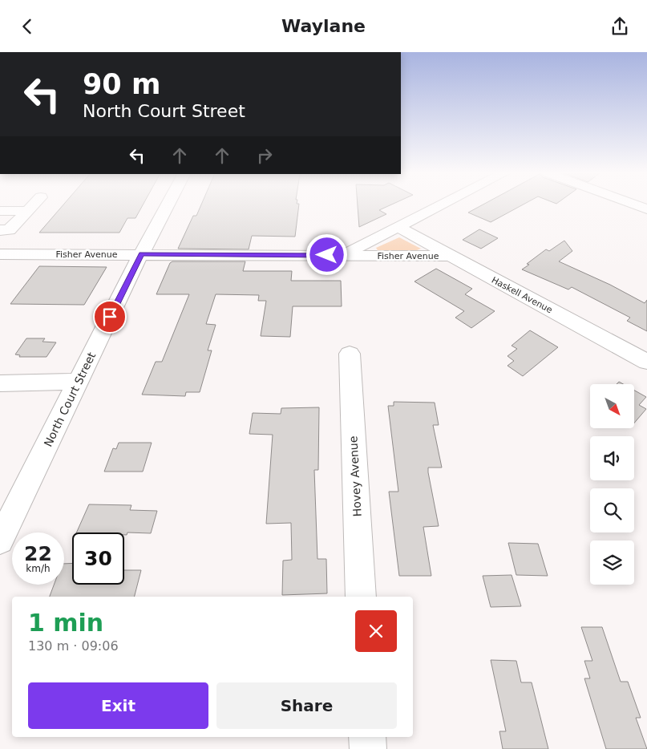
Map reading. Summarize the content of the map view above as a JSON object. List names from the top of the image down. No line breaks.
{"streets":{"street":["Fisher Avenue","Haskell Avenue","North Court Street","Hovey Avenue"]},"crossings":[["Fisher Avenue","Haskell Avenue"],["Fisher Avenue","North Court Street"]],"north":"bottom right","page":{"header":"Waylane","turn":["90 m","North Court Street"],"speed":"22 km/h","limit":"30","heading":["1 min","130 m · 09:06"],"buttons":["Exit","Share"]}}
